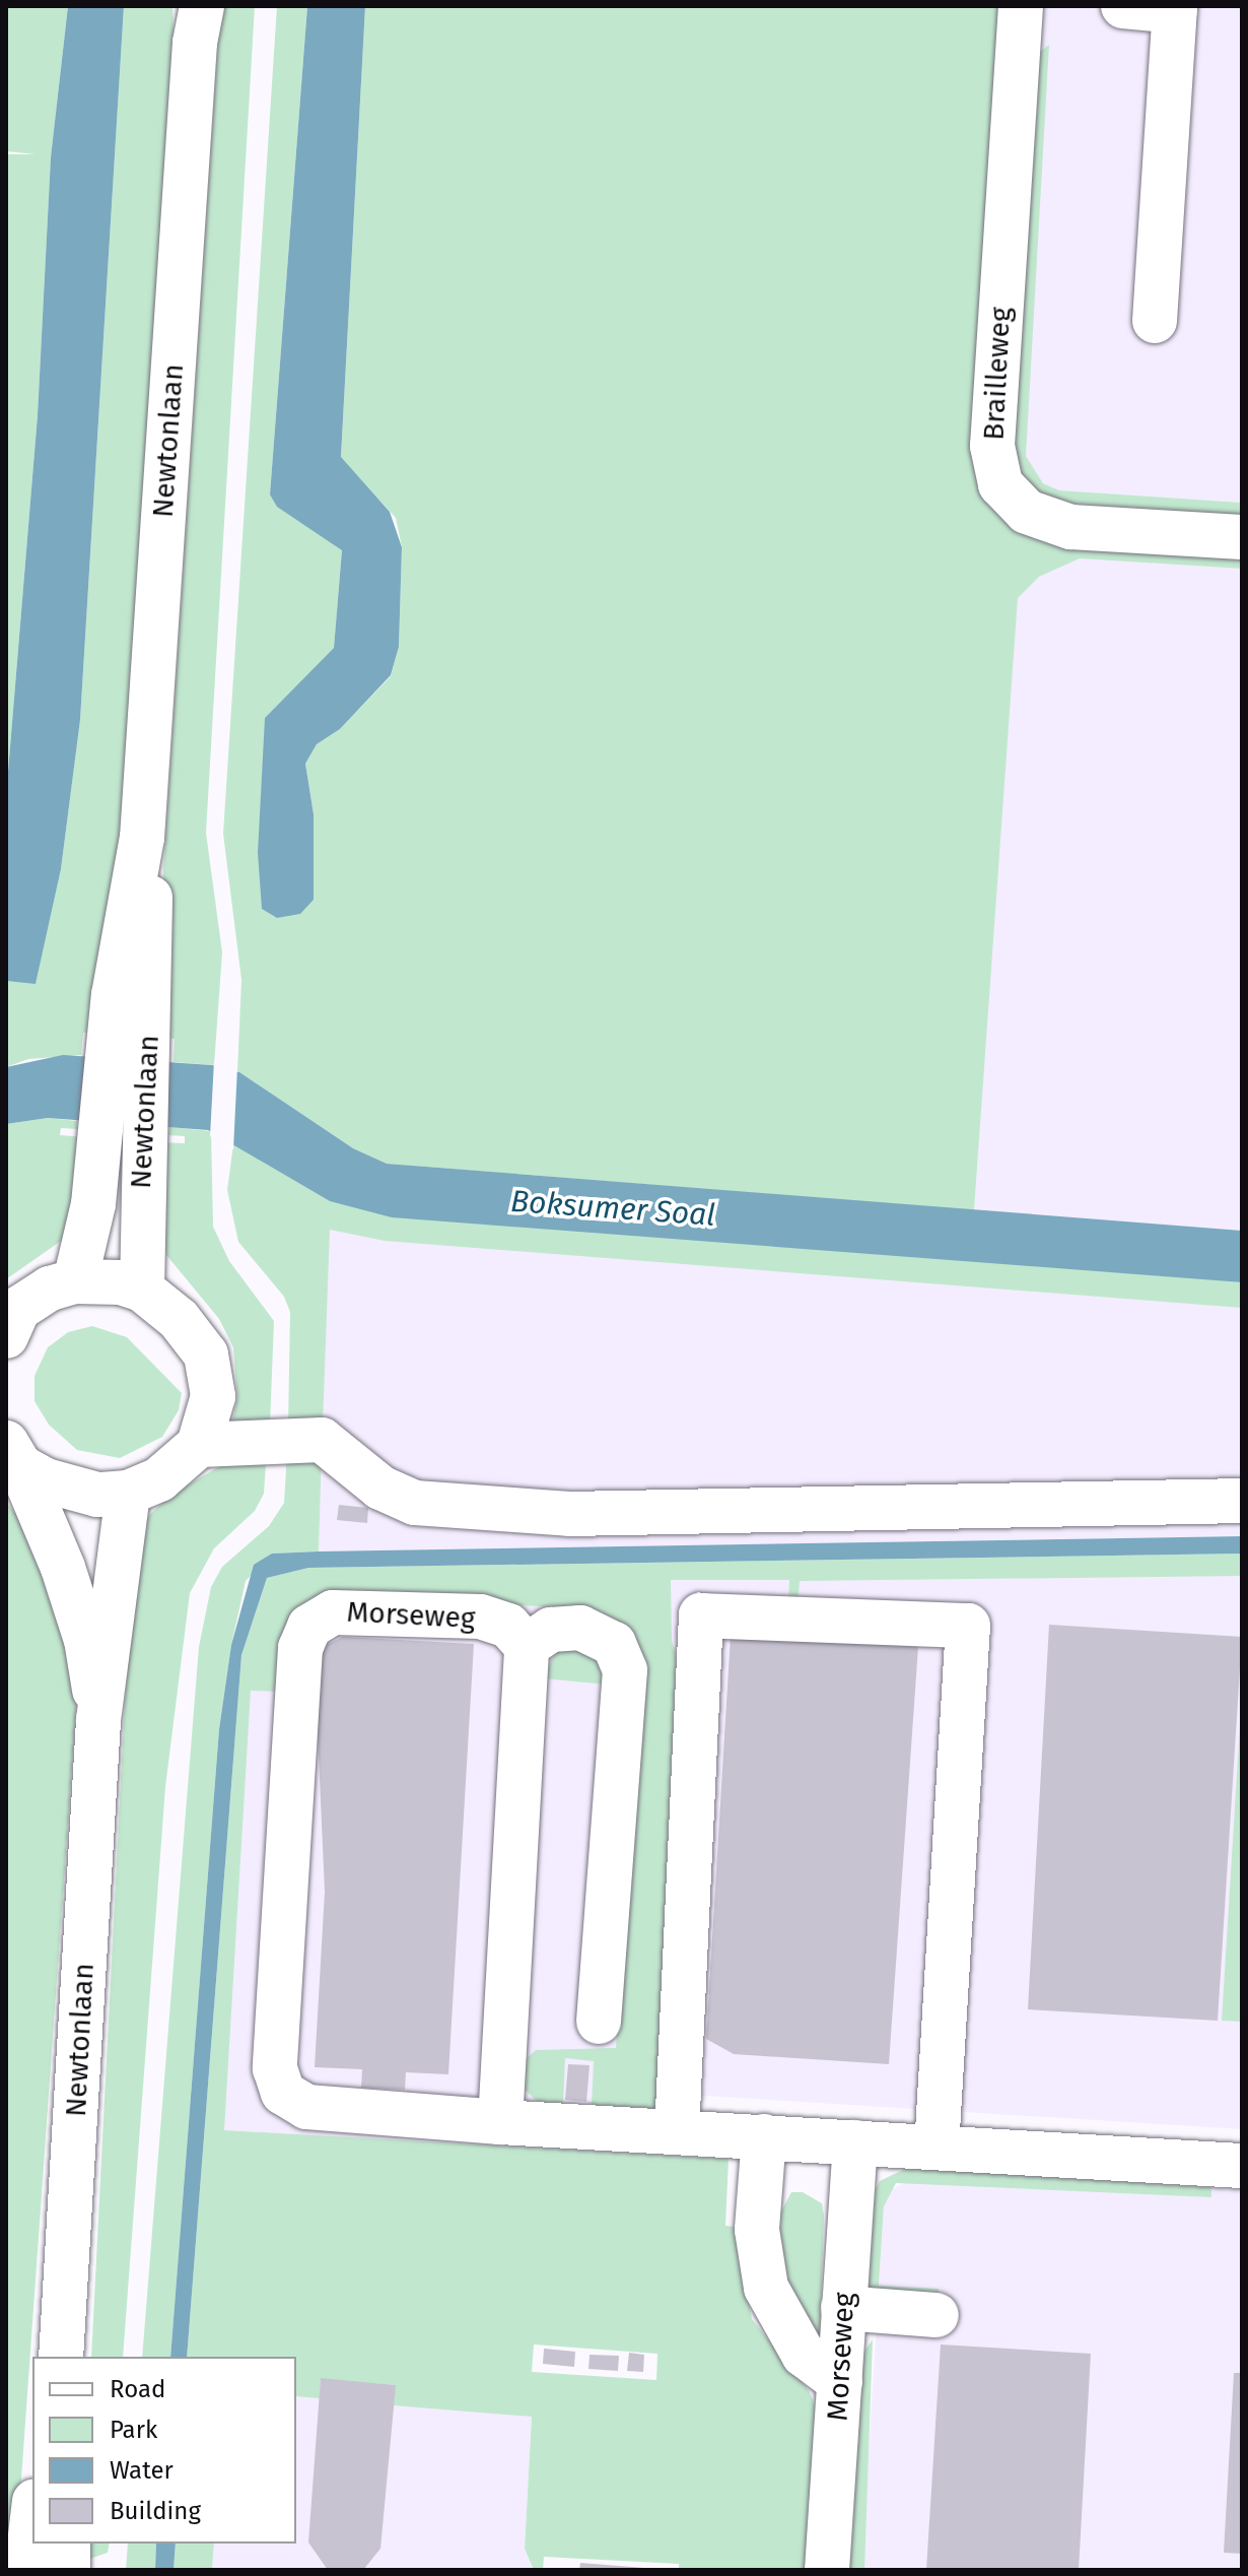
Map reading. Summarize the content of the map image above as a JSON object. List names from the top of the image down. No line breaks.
{"streets":{"street":["Brailleweg","Newtonlaan","Morseweg"]},"water":["Boksumer Soal"],"legend":["Road","Park","Water","Building"]}
